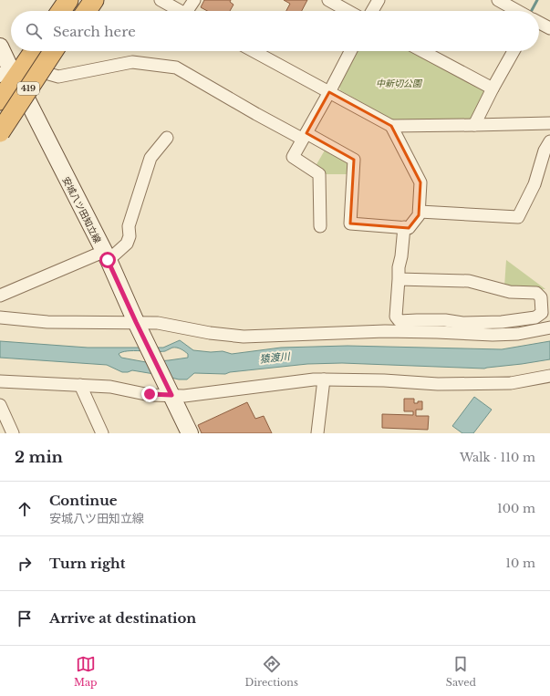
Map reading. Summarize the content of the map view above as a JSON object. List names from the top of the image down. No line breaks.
{"streets":{"highway":["419"],"main road":["安城八ツ田知立線"]},"crossings":[["419","安城八ツ田知立線"]],"water":["猿渡川"],"parks":["中新切公園"],"page":{"search":"Search here","heading":["2 min","Walk · 110 m"],"list":[["Continue","安城八ツ田知立線","100 m"],["Turn right","10 m"],"Arrive at destination"],"nav":["Map","Directions","Saved"]}}
